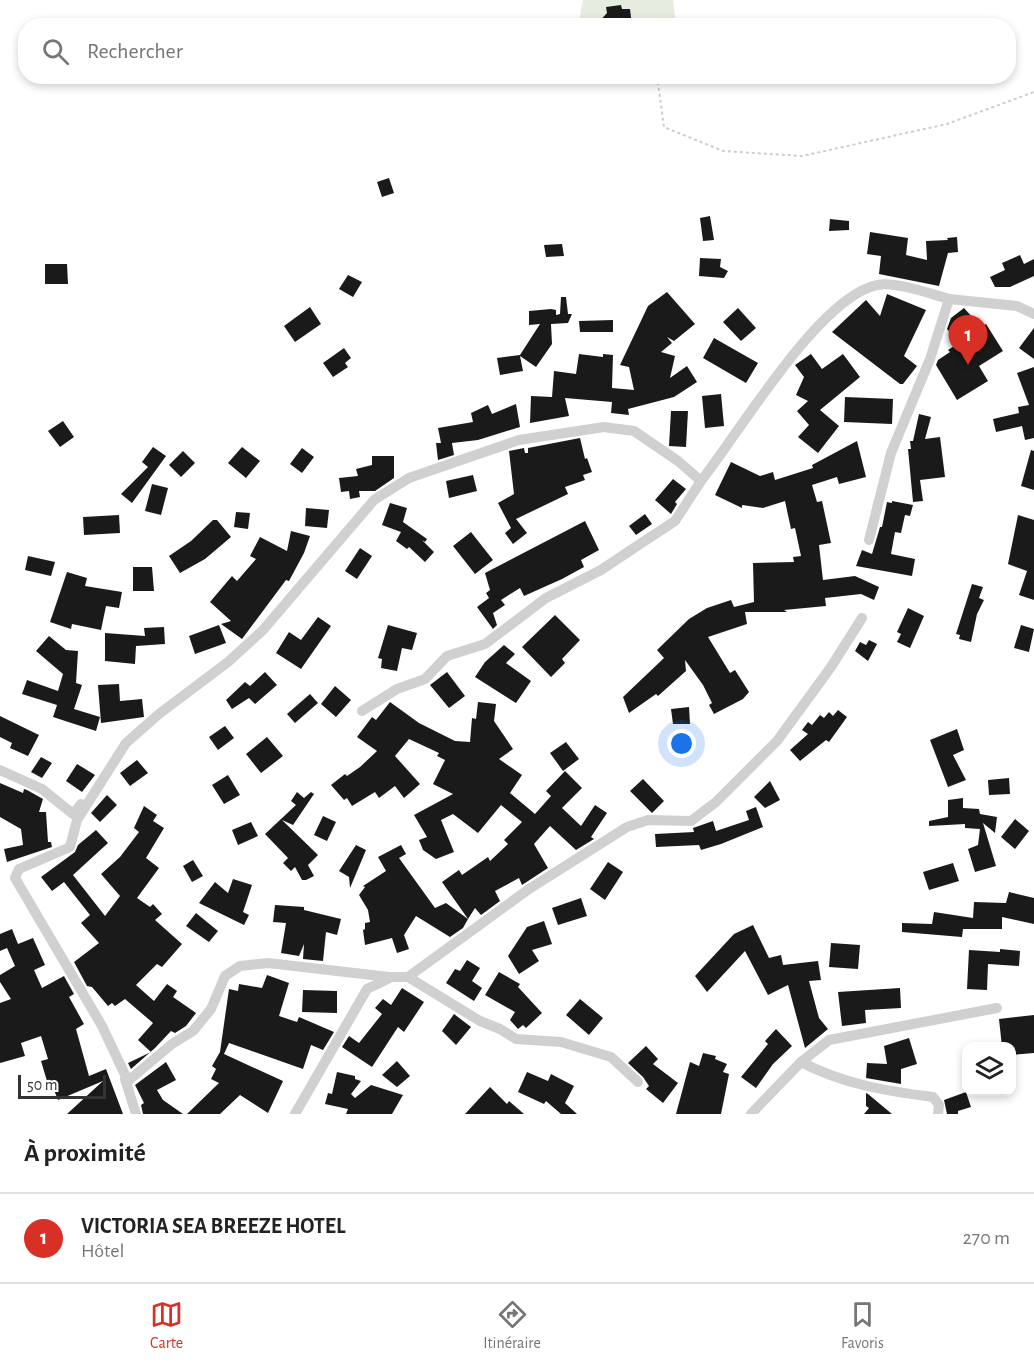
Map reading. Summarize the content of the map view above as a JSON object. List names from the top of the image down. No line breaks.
{"scale_bar":"50 m","page":{"search":"Rechercher","pins":"1","scale":"50 m","heading":"À proximité","list":[{"mark":"1","name":"VICTORIA SEA BREEZE HOTEL","note":"Hôtel","value":"270 m"}],"nav":["Carte","Itinéraire","Favoris"]}}
